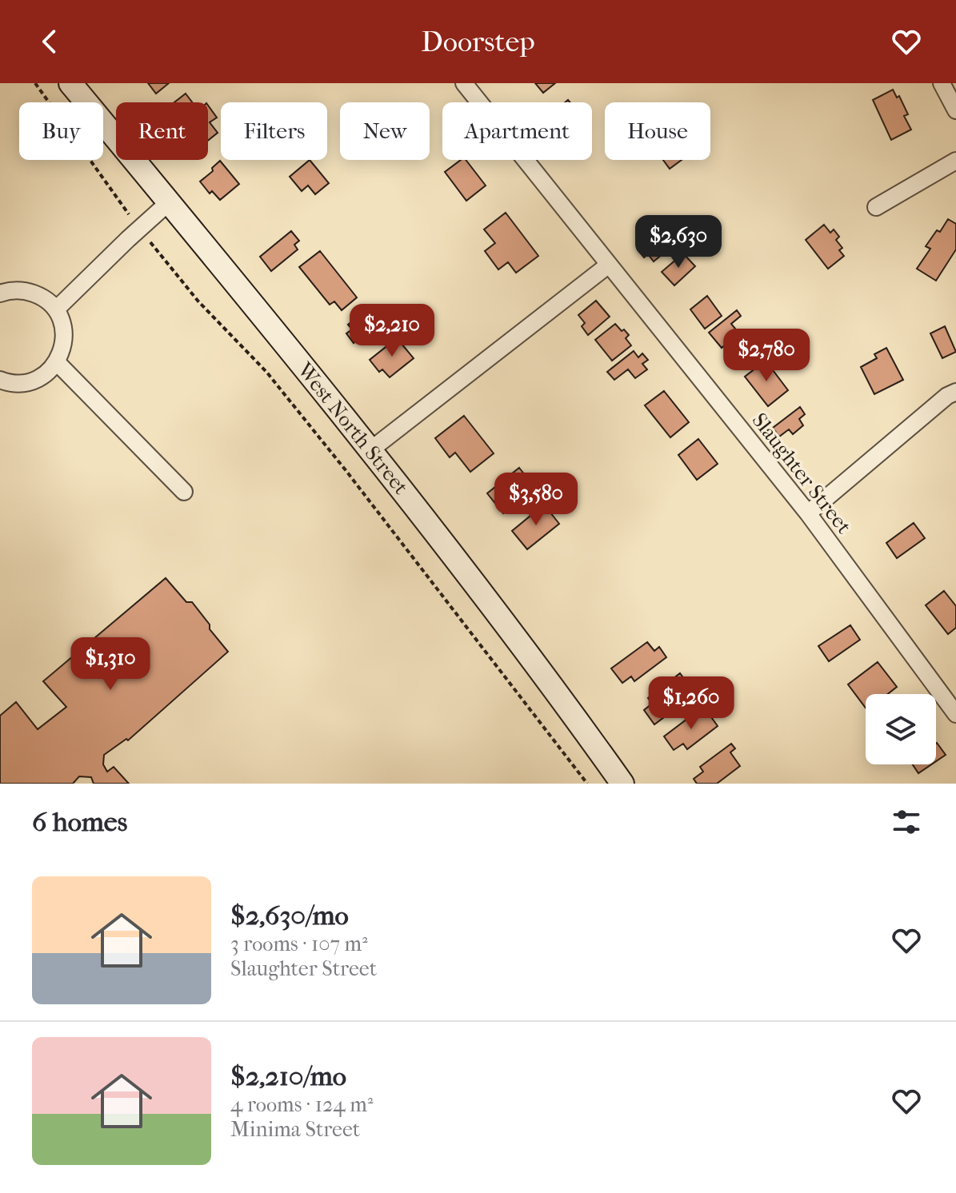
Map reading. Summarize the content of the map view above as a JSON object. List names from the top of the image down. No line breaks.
{"streets":{"main road":["West North Street"],"street":["Slaughter Street"]},"page":{"header":"Doorstep","chip":["Buy","Rent","Filters","New","Apartment","House"],"price":["$2,630","$2,210","$2,780","$3,580","$1,310","$1,260"],"heading":"6 homes","list":[{"name":"$2,630/mo","note":"3 rooms · 107 m² · Slaughter Street"},{"name":"$2,210/mo","note":"4 rooms · 124 m² · Minima Street"}]}}
